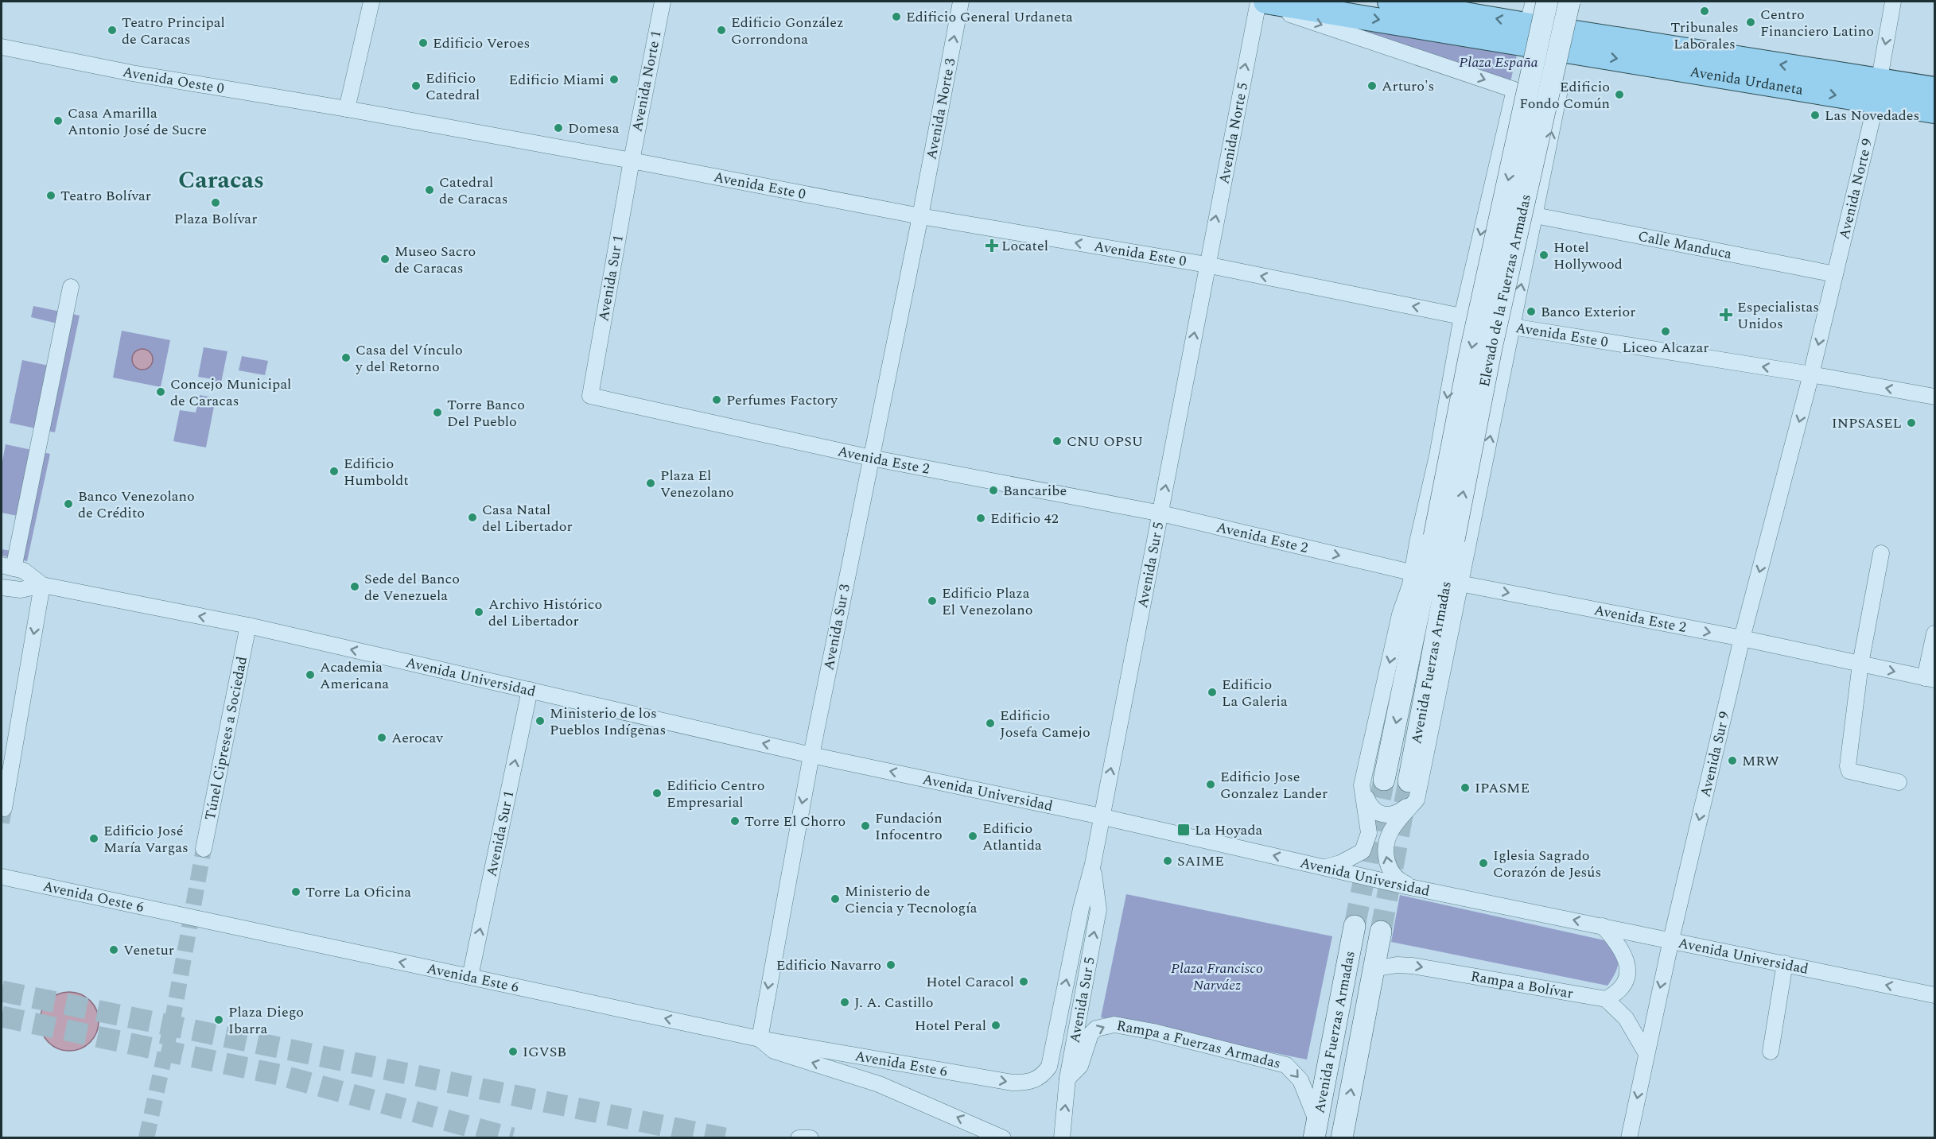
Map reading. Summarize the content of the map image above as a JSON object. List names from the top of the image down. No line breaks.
{"streets":{"main road":["Avenida Urdaneta","Elevado de la Fuerzas Armadas","Avenida Fuerzas Armadas"],"street":["Avenida Oeste 0","Avenida Norte 1","Avenida Norte 3","Avenida Norte 5","Avenida Este 0","Avenida Norte 9","Calle Manduca","Avenida Sur 1","Avenida Este 2","Avenida Sur 5","Avenida Sur 3","Avenida Universidad","Túnel Cipreses a Sociedad","Avenida Sur 9","Avenida Oeste 6","Avenida Este 6","Rampa a Bolívar","Rampa a Fuerzas Armadas"]},"crossings":[["Avenida Oeste 0","Avenida Este 0"],["Avenida Urdaneta","Avenida Norte 9"],["Avenida Norte 1","Avenida Este 0"],["Avenida Norte 1","Avenida Sur 1"],["Avenida Norte 3","Avenida Este 0"],["Avenida Norte 3","Avenida Sur 3"],["Avenida Norte 5","Avenida Este 0"],["Avenida Norte 5","Avenida Sur 5"],["Avenida Este 0","Avenida Norte 9"],["Avenida Este 0","Avenida Sur 1"],["Avenida Este 0","Avenida Sur 5"],["Avenida Este 0","Avenida Sur 3"],["Avenida Este 0","Avenida Sur 9"],["Avenida Norte 9","Calle Manduca"],["Avenida Norte 9","Avenida Sur 9"],["Avenida Sur 1","Avenida Este 2"],["Avenida Sur 1","Avenida Universidad"],["Avenida Sur 1","Avenida Este 6"],["Elevado de la Fuerzas Armadas","Avenida Este 2"],["Elevado de la Fuerzas Armadas","Avenida Fuerzas Armadas"],["Avenida Este 2","Avenida Sur 5"],["Avenida Este 2","Avenida Sur 3"],["Avenida Este 2","Avenida Fuerzas Armadas"],["Avenida Este 2","Avenida Sur 9"],["Avenida Sur 5","Avenida Universidad"],["Avenida Sur 5","Avenida Este 6"],["Avenida Sur 5","Rampa a Fuerzas Armadas"],["Avenida Sur 3","Avenida Universidad"],["Avenida Sur 3","Avenida Este 6"],["Avenida Fuerzas Armadas","Avenida Universidad"],["Avenida Fuerzas Armadas","Rampa a Bolívar"],["Avenida Fuerzas Armadas","Rampa a Fuerzas Armadas"],["Avenida Universidad","Túnel Cipreses a Sociedad"],["Avenida Universidad","Avenida Sur 9"],["Avenida Oeste 6","Avenida Este 6"]],"one_way":["Avenida Norte 3","Avenida Norte 5","Avenida Este 0","Avenida Norte 9","Avenida Sur 1","Avenida Este 2","Avenida Sur 5","Avenida Universidad","Avenida Sur 9","Rampa a Bolívar"],"districts":["Caracas"],"parks":["Plaza España","Plaza Francisco Narváez"],"places":{"other":["Tribunales Laborales","Edificio General Urdaneta","Centro Financiero Latino","Teatro Principal de Caracas","Edificio González Gorrondona","Edificio Veroes","Edificio Miami","Edificio Catedral","Arturo's","Edificio Fondo Común","Las Novedades","Casa Amarilla Antonio José de Sucre","Domesa","Catedral de Caracas","Teatro Bolívar","Plaza Bolívar","Hotel Hollywood","Museo Sacro de Caracas","Banco Exterior","Liceo Alcazar","Casa del Vínculo y del Retorno","Concejo Municipal de Caracas","Perfumes Factory","Torre Banco Del Pueblo","INPSASEL","CNU OPSU","Edificio Humboldt","Plaza El Venezolano","Bancaribe","Banco Venezolano de Crédito","Casa Natal del Libertador","Edificio 42","Sede del Banco de Venezuela","Edificio Plaza El Venezolano","Archivo Histórico del Libertador","Academia Americana","Edificio La Galeria","Ministerio de los Pueblos Indígenas","Edificio Josefa Camejo","Aerocav","MRW","Edificio Jose Gonzalez Lander","IPASME","Edificio Centro Empresarial","Torre El Chorro","Fundación Infocentro","Edificio Atlantida","Edificio José María Vargas","SAIME","Iglesia Sagrado Corazón de Jesús","Torre La Oficina","Ministerio de Ciencia y Tecnología","Venetur","Edificio Navarro","Hotel Caracol","J. A. Castillo","Plaza Diego Ibarra","Hotel Peral","IGVSB"],"health":["Locatel","Especialistas Unidos"],"transit":["La Hoyada"]}}
